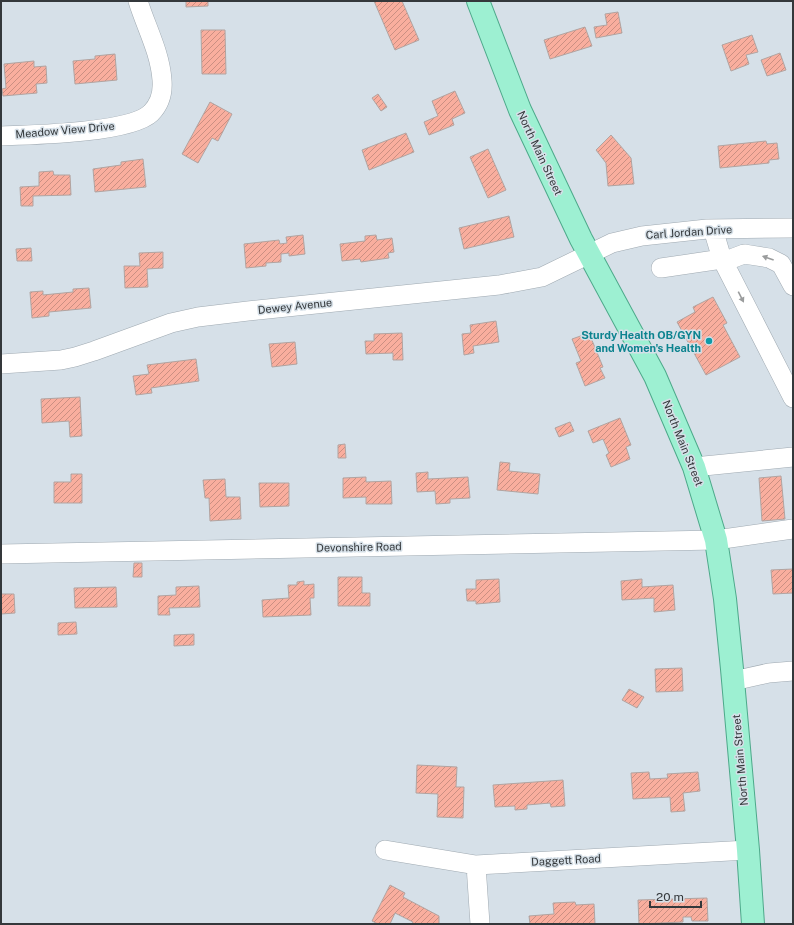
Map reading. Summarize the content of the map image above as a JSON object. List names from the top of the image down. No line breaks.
{"streets":{"main road":["North Main Street"],"street":["Meadow View Drive","Carl Jordan Drive","Dewey Avenue","Devonshire Road","Daggett Road"]},"crossings":[["North Main Street","Carl Jordan Drive"],["North Main Street","Dewey Avenue"],["North Main Street","Devonshire Road"],["North Main Street","Daggett Road"],["Carl Jordan Drive","Dewey Avenue"]],"places":["Sturdy Health OB/GYN and Women's Health"],"scale_bar":"20 m"}
